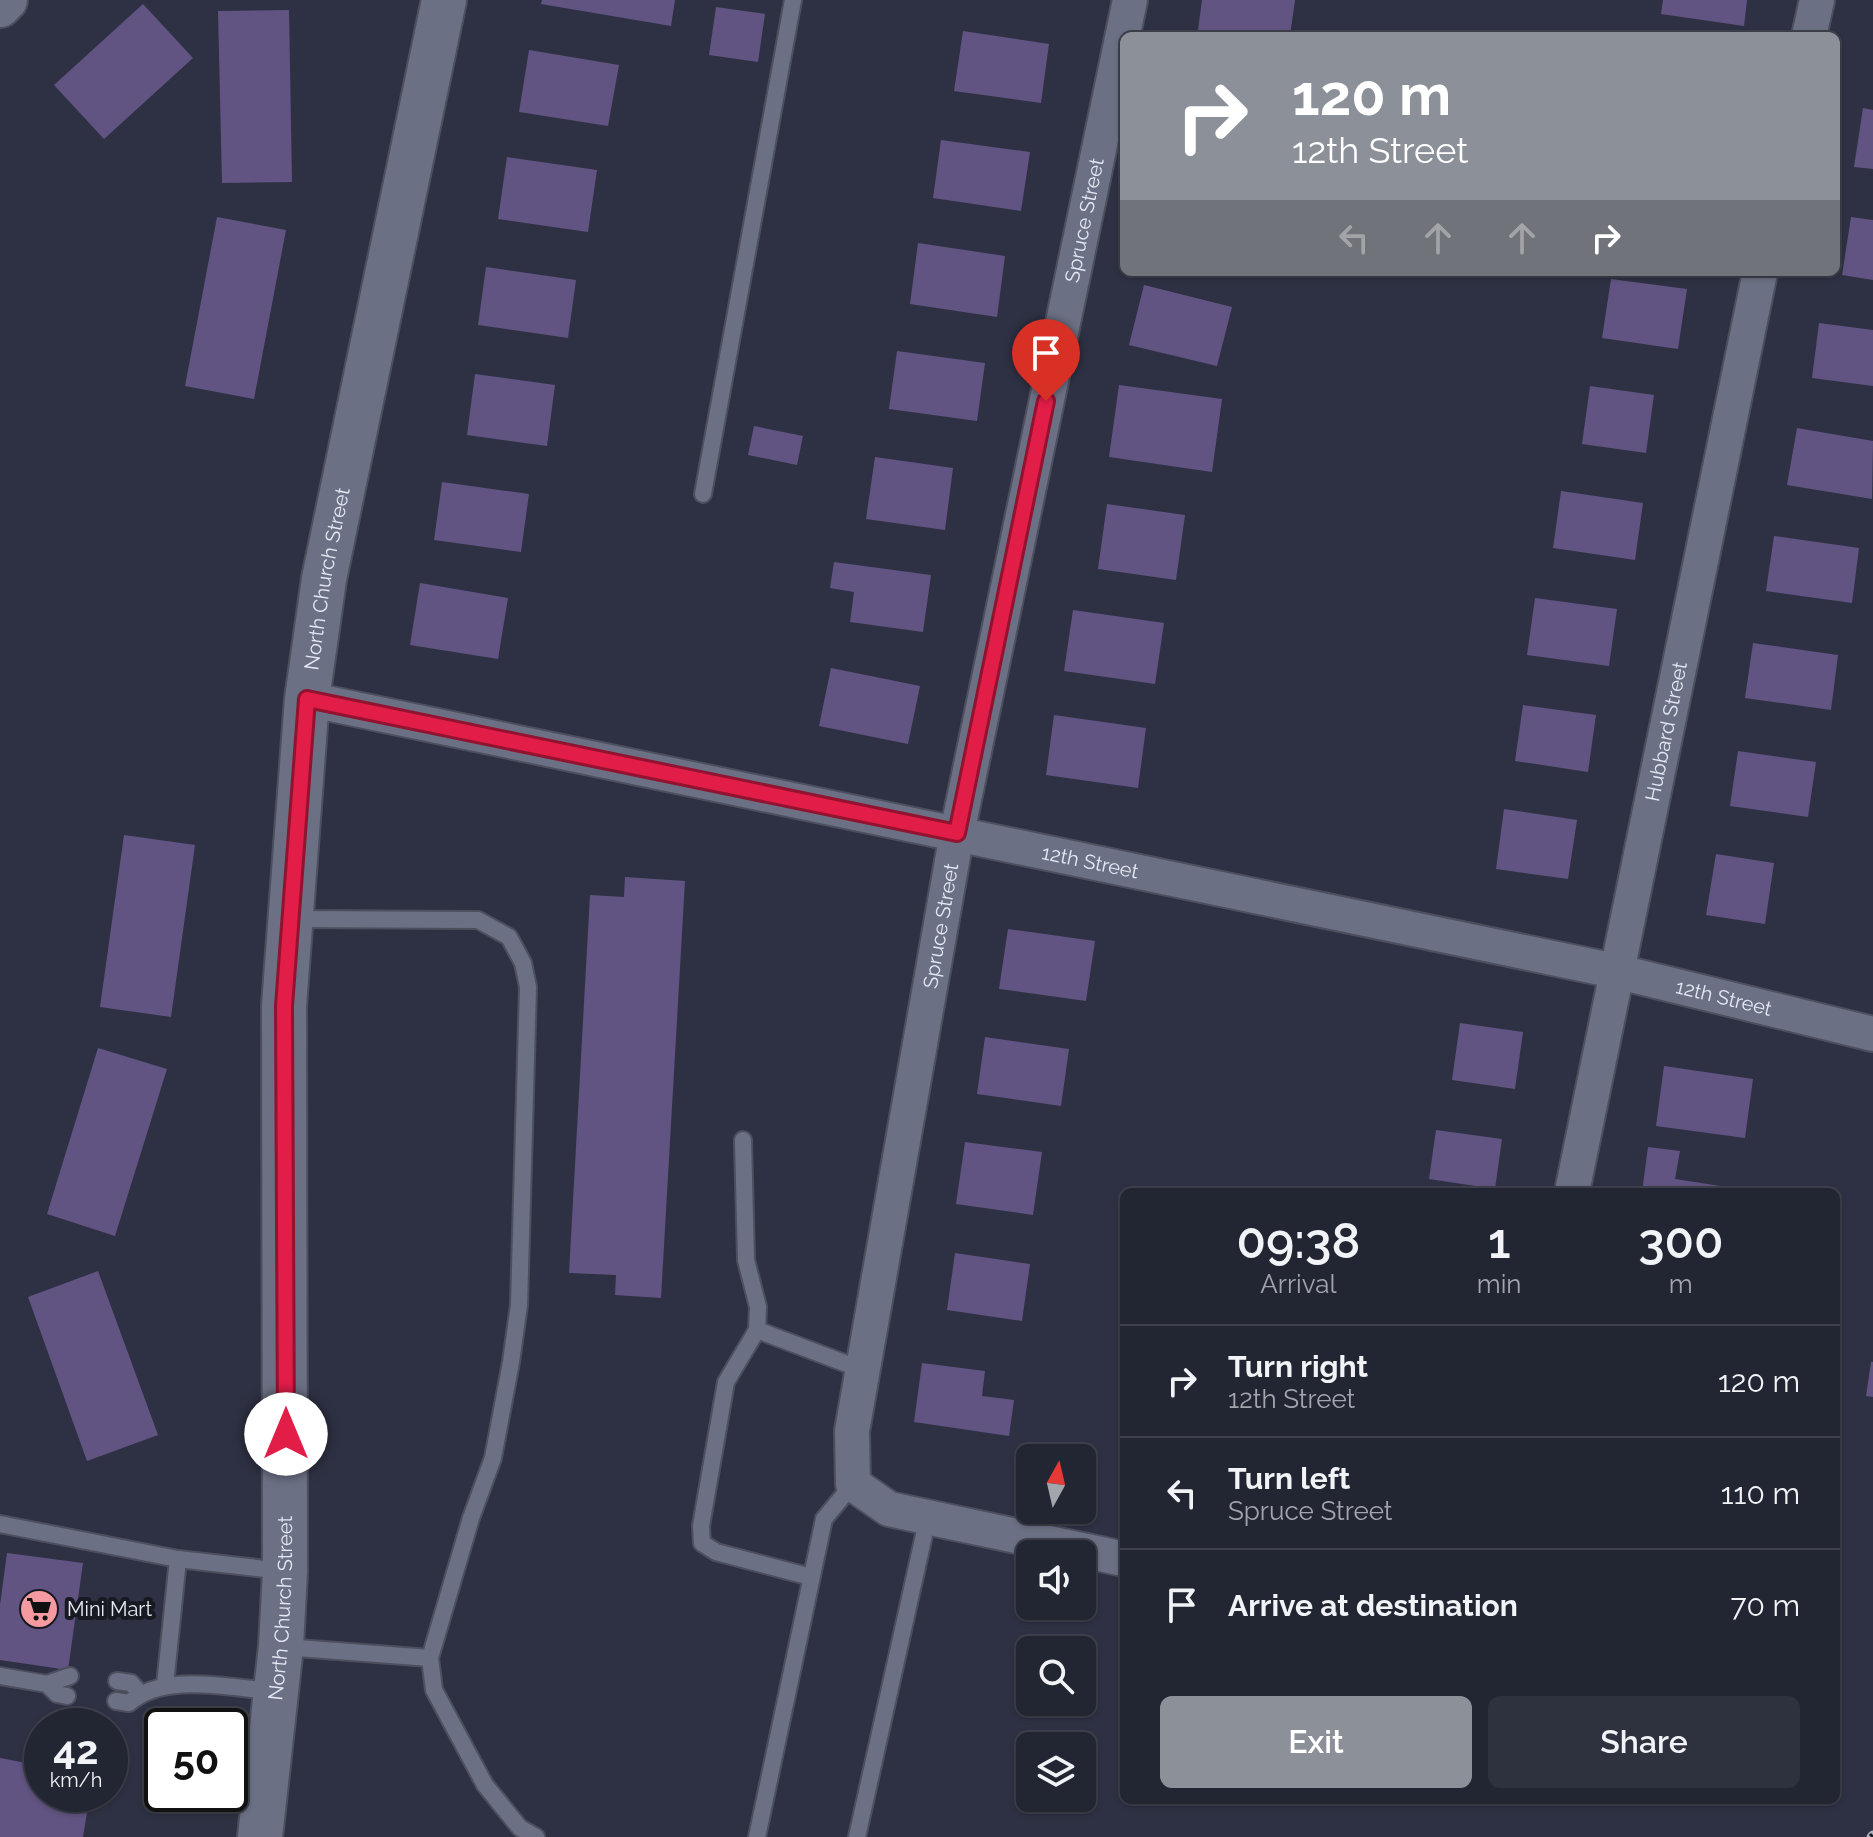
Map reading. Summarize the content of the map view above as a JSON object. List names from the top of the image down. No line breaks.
{"streets":{"main road":["North Church Street"],"street":["Spruce Street","Hubbard Street","12th Street"]},"crossings":[["Spruce Street","12th Street"],["North Church Street","12th Street"],["Hubbard Street","12th Street"]],"places":{"supermarket":["Mini Mart"]},"north":"top","page":{"turn":["120 m","12th Street"],"eta":["09:38","Arrival","1","min","300","m"],"list":[{"name":"Turn right","note":"12th Street","value":"120 m"},{"name":"Turn left","note":"Spruce Street","value":"110 m"},{"name":"Arrive at destination","value":"70 m"}],"buttons":["Exit","Share"],"speed":"42 km/h","limit":"50"}}
